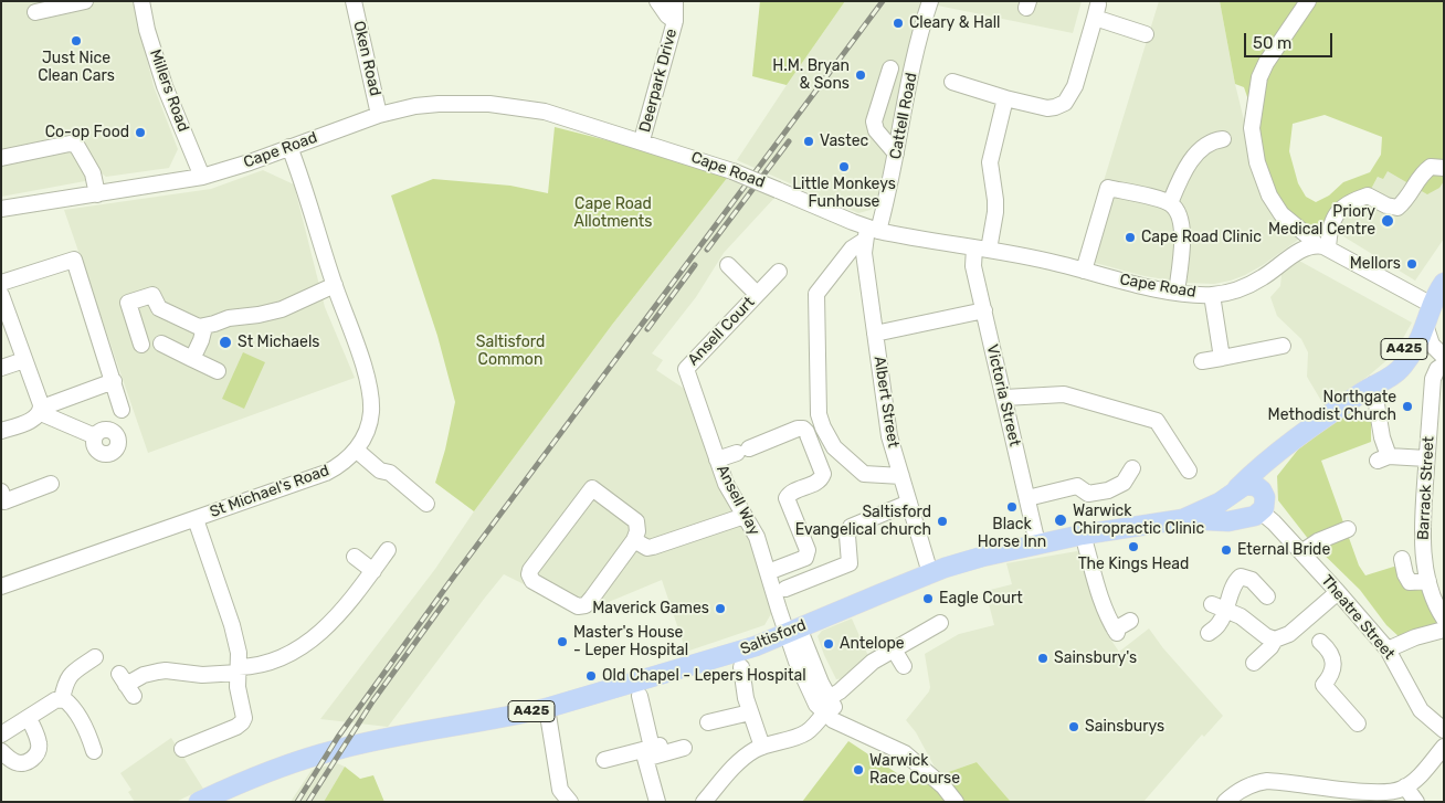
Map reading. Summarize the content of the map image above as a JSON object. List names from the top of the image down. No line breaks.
{"streets":{"main road":["A425","Saltisford"],"street":["Oken Road","Deerpark Drive","Millers Road","Cattell Road","Cape Road","Ansell Court","Victoria Street","Albert Street","Barrack Street","St Michael's Road","Ansell Way","Theatre Street"]},"crossings":[["Oken Road","Cape Road"],["Deerpark Drive","Cape Road"],["Millers Road","Cape Road"],["Cattell Road","Cape Road"],["Cattell Road","Albert Street"],["Cape Road","Victoria Street"],["Cape Road","Albert Street"],["Cape Road","St Michael's Road"],["Ansell Court","Ansell Way"],["A425","Theatre Street"],["A425","Saltisford"],["Victoria Street","Saltisford"],["Albert Street","Saltisford"],["Ansell Way","Saltisford"]],"parks":["Cape Road Allotments","Saltisford Common"],"places":["Cleary & Hall","Just Nice Clean Cars","H.M. Bryan & Sons","Co-op Food","Vastec","Little Monkeys Funhouse","Priory Medical Centre","Cape Road Clinic","Mellors","St Michaels","Northgate Methodist Church","Black Horse Inn","Warwick Chiropractic Clinic","Saltisford Evangelical church","The Kings Head","Eternal Bride","Eagle Court","Maverick Games","Master's House - Leper Hospital","Antelope","Sainsbury's","Old Chapel - Lepers Hospital","Sainsburys","Warwick Race Course"],"scale_bar":"50 m"}
